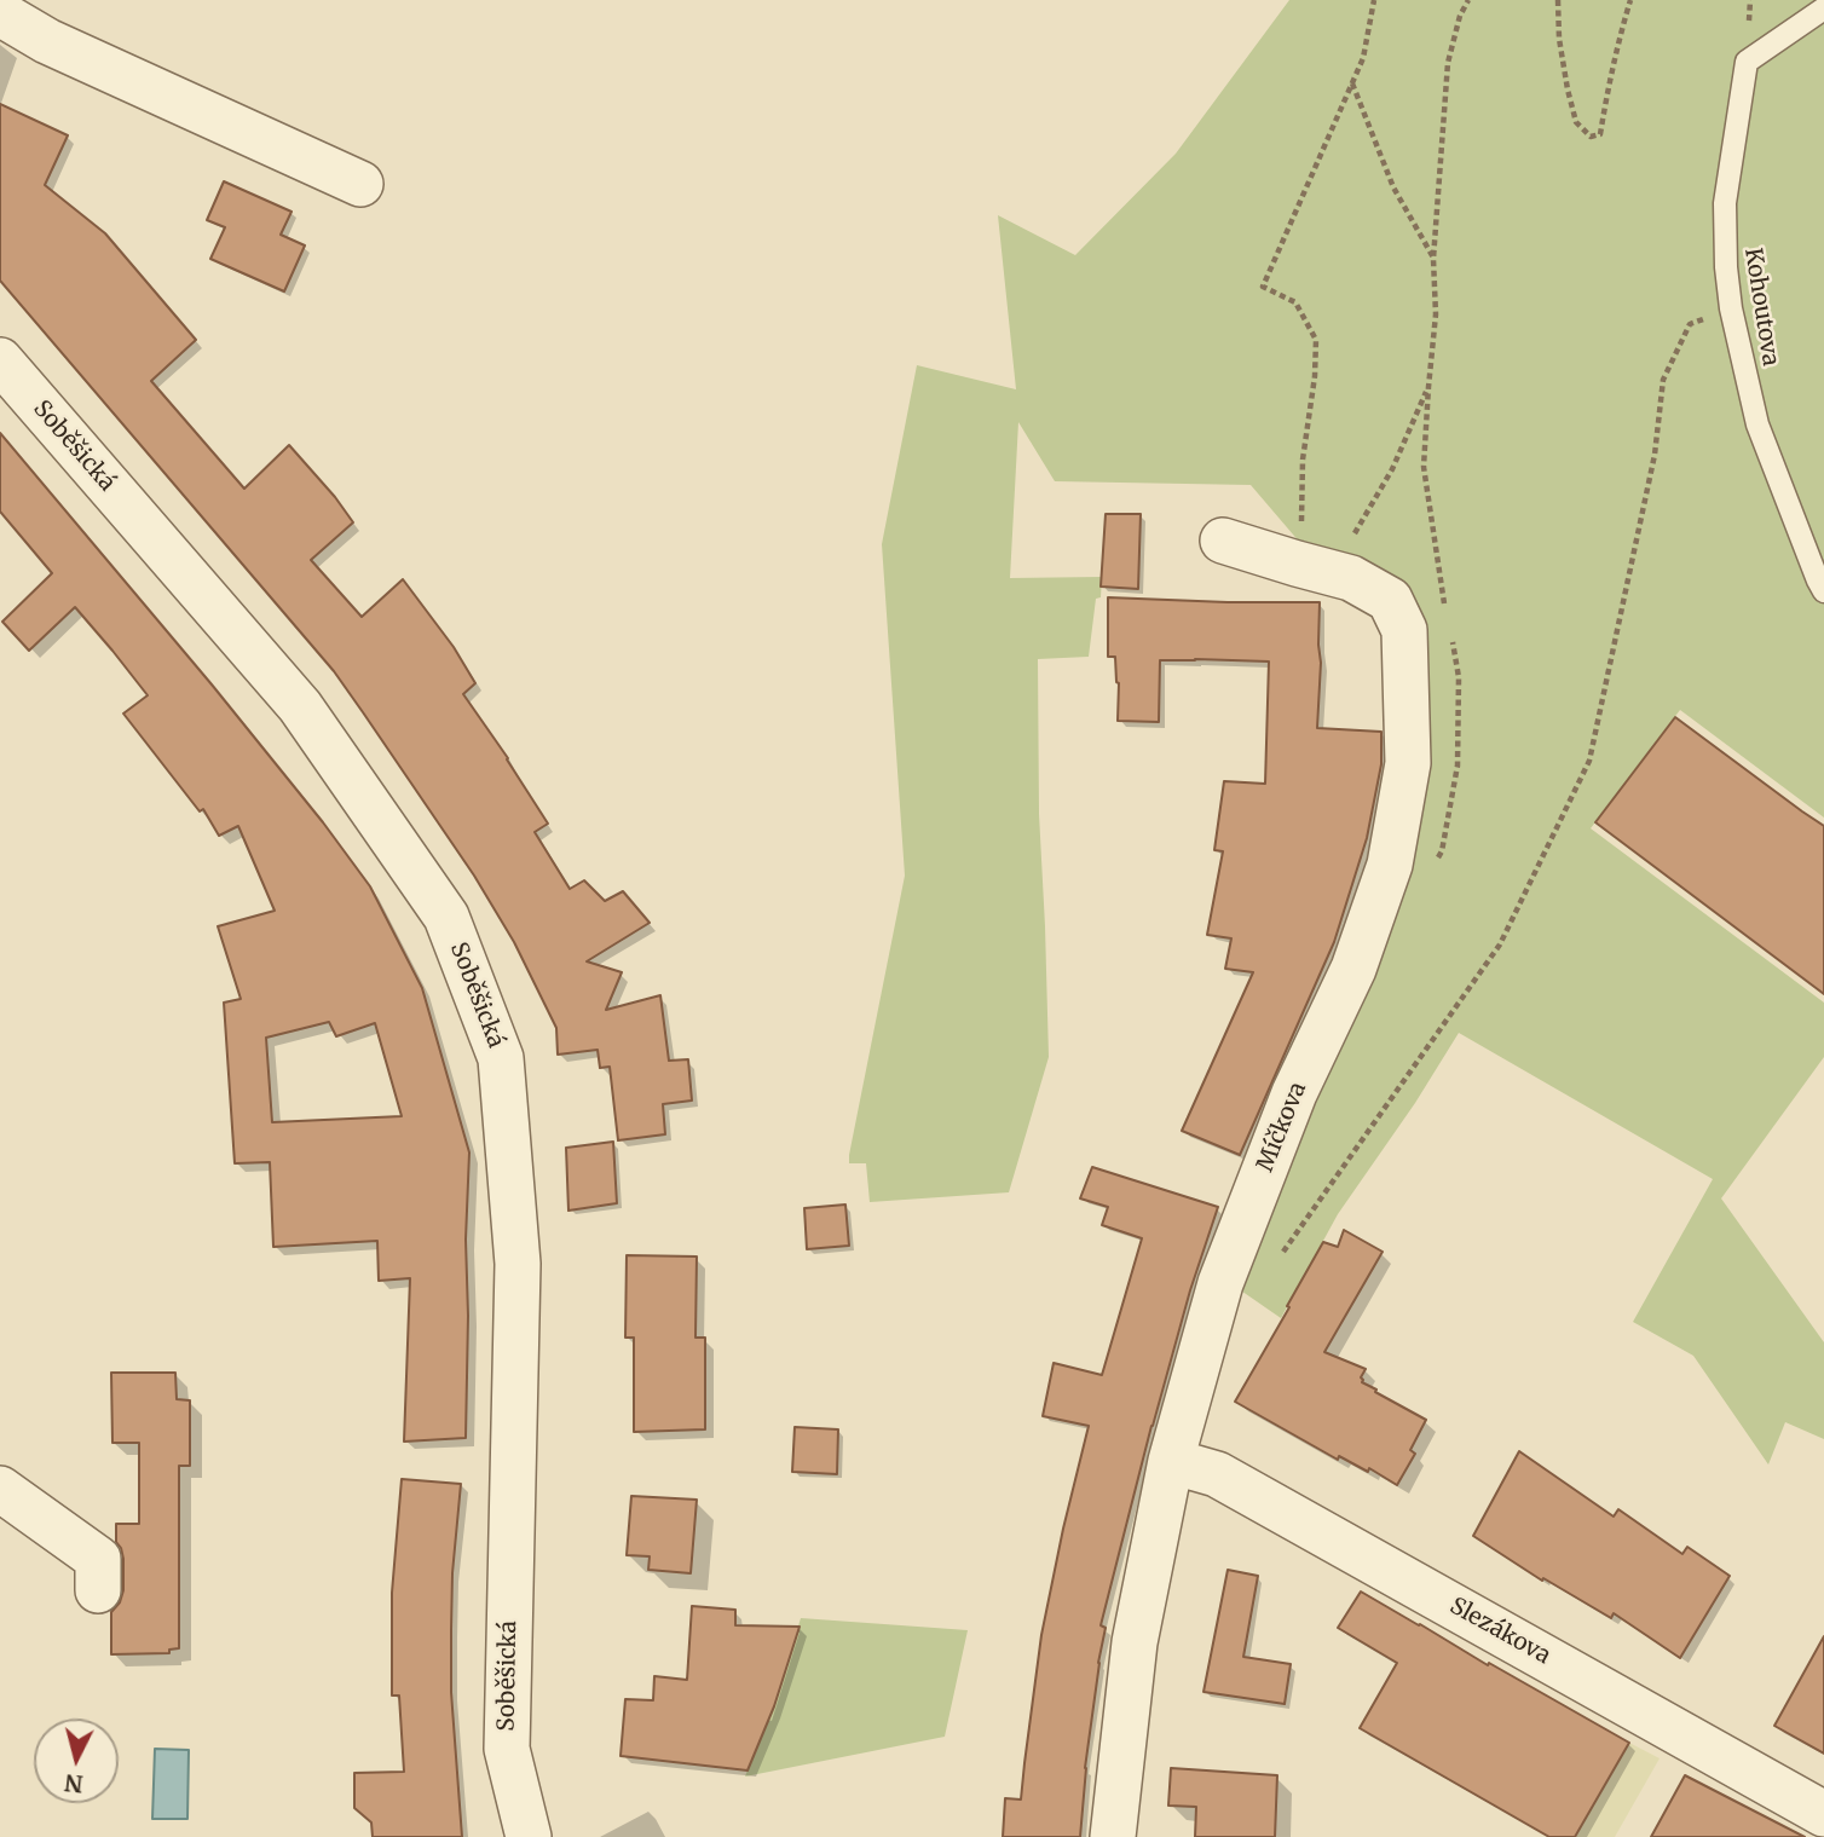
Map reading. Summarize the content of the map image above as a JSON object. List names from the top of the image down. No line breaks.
{"streets":{"street":["Soběšická","Míčkova","Slezákova"],"lane":["Kohoutova"]},"crossings":[["Míčkova","Slezákova"]],"north":"bottom"}
